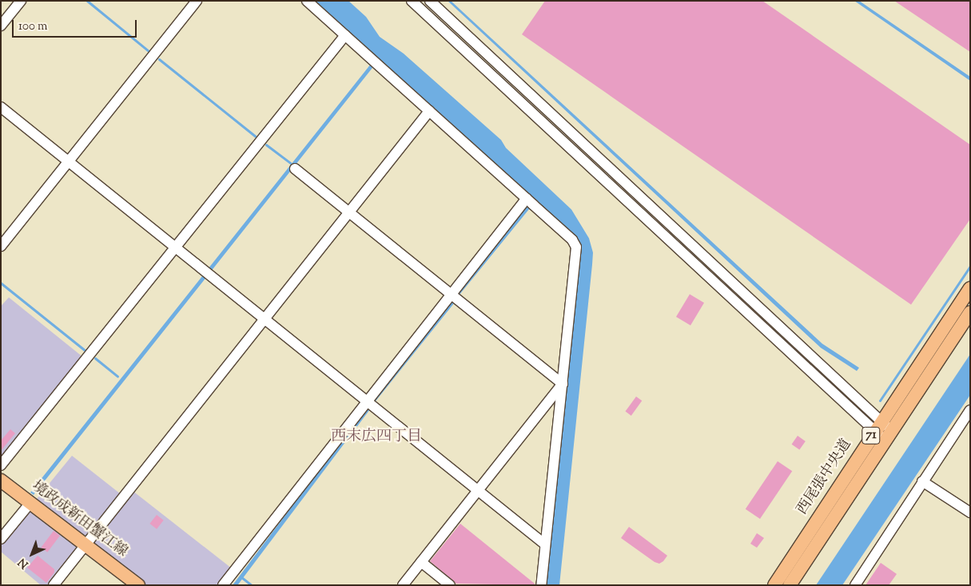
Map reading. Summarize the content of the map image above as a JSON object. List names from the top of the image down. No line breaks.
{"streets":{"main road":["71","西尾張中央道","境政成新田蟹江線"]},"districts":["西末広四丁目"],"scale_bar":"100 m","north":"bottom left"}
